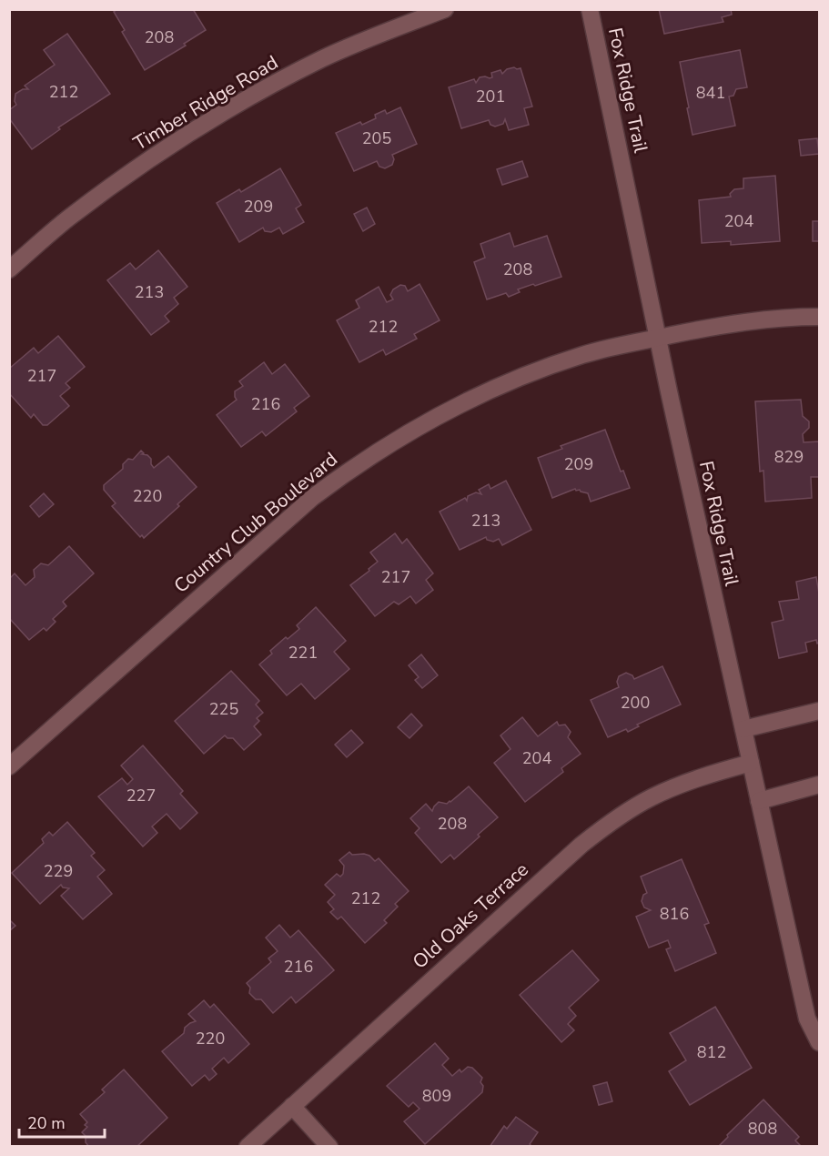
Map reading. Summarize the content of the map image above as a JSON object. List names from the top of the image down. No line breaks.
{"streets":{"street":["Fox Ridge Trail","Timber Ridge Road","Country Club Boulevard","Old Oaks Terrace"]},"crossings":[["Fox Ridge Trail","Country Club Boulevard"],["Fox Ridge Trail","Old Oaks Terrace"]],"house_numbers":["208","212","841","201","205","209","204","208","213","212","217","216","829","209","220","213","217","221","200","225","204","227","208","229","212","816","216","220","812","809","808"],"scale_bar":"20 m"}
